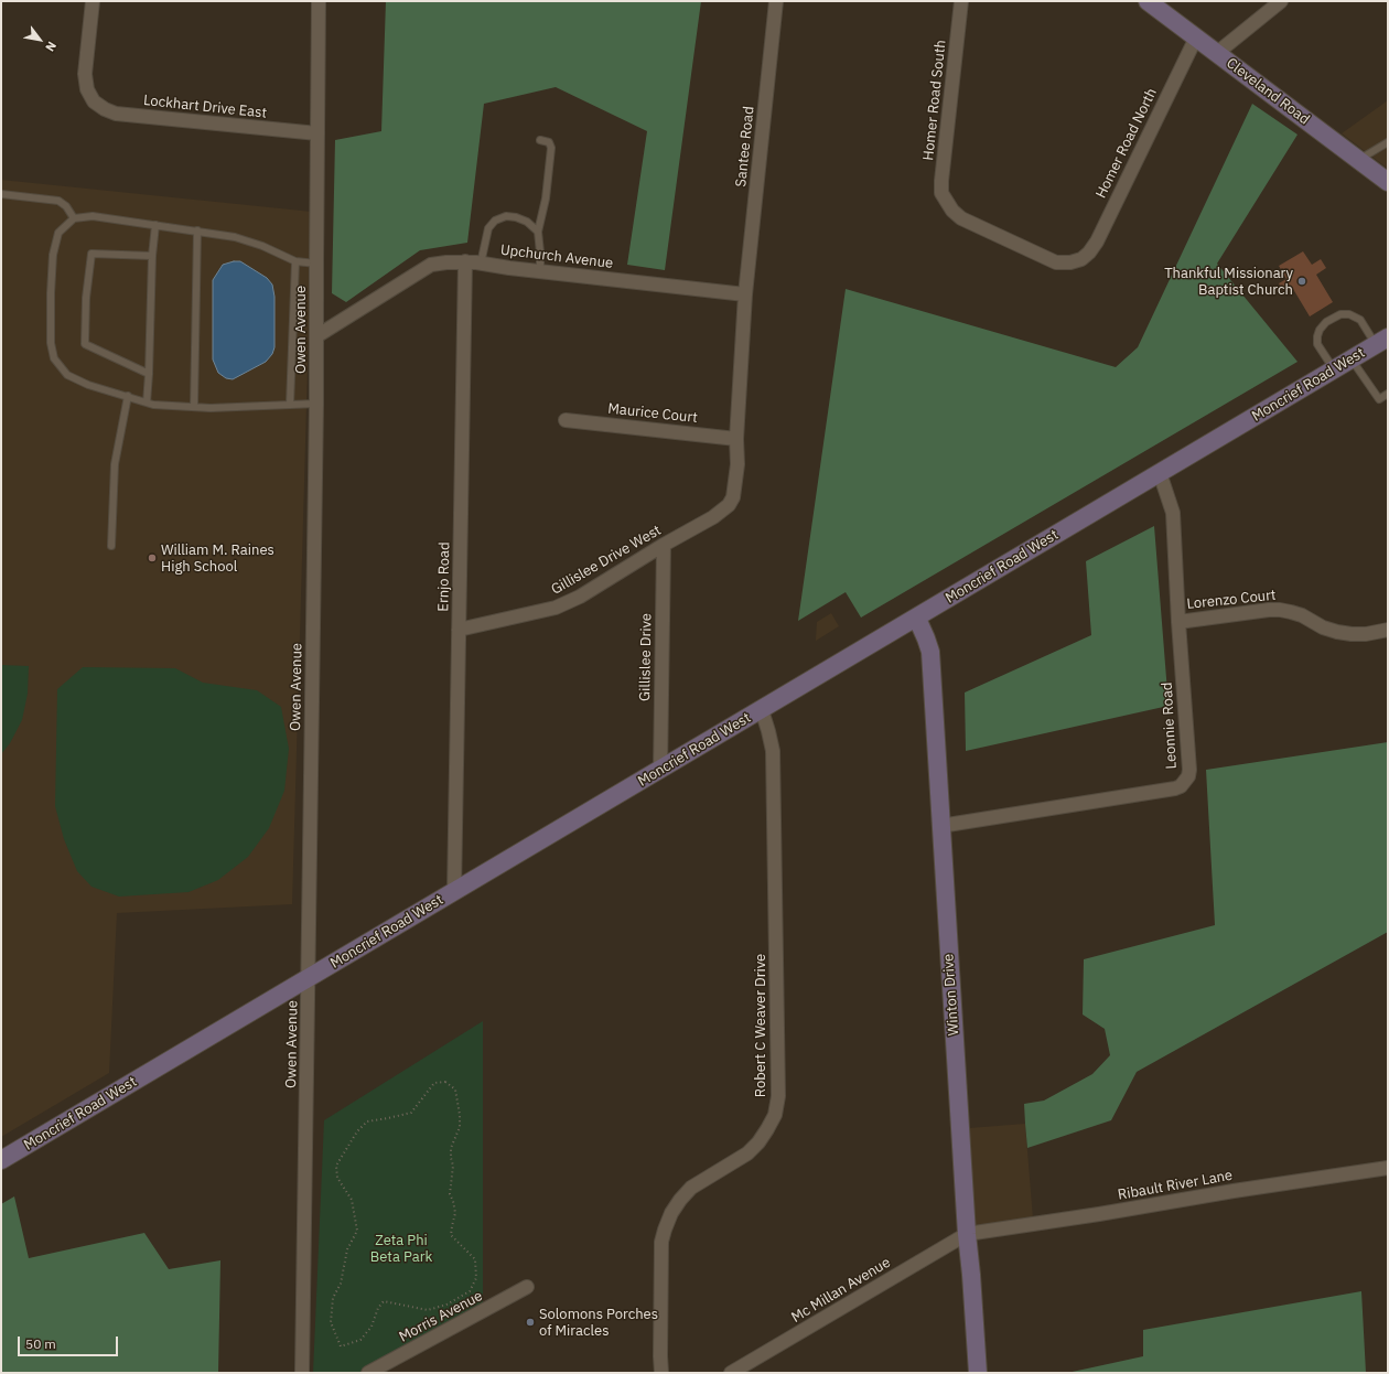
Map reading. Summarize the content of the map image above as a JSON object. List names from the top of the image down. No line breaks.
{"streets":{"main road":["Cleveland Road","Moncrief Road West","Winton Drive"],"street":["Homer Road South","Lockhart Drive East","Homer Road North","Santee Road","Upchurch Avenue","Owen Avenue","Maurice Court","Gillislee Drive West","Ernjo Road","Lorenzo Court","Gillislee Drive","Leonnie Road","Robert C Weaver Drive","Ribault River Lane","Mc Millan Avenue","Morris Avenue"]},"crossings":[["Cleveland Road","Homer Road North"],["Homer Road South","Homer Road North"],["Lockhart Drive East","Owen Avenue"],["Santee Road","Upchurch Avenue"],["Upchurch Avenue","Owen Avenue"],["Upchurch Avenue","Ernjo Road"],["Owen Avenue","Moncrief Road West"],["Moncrief Road West","Ernjo Road"],["Moncrief Road West","Gillislee Drive"],["Moncrief Road West","Leonnie Road"],["Moncrief Road West","Winton Drive"],["Moncrief Road West","Robert C Weaver Drive"],["Maurice Court","Gillislee Drive West"],["Gillislee Drive West","Ernjo Road"],["Gillislee Drive West","Gillislee Drive"],["Lorenzo Court","Leonnie Road"],["Leonnie Road","Winton Drive"],["Winton Drive","Ribault River Lane"],["Winton Drive","Mc Millan Avenue"],["Ribault River Lane","Mc Millan Avenue"]],"parks":["Zeta Phi Beta Park"],"places":["Thankful Missionary Baptist Church","William M. Raines High School","Solomons Porches of Miracles"],"scale_bar":"50 m","north":"bottom right"}
